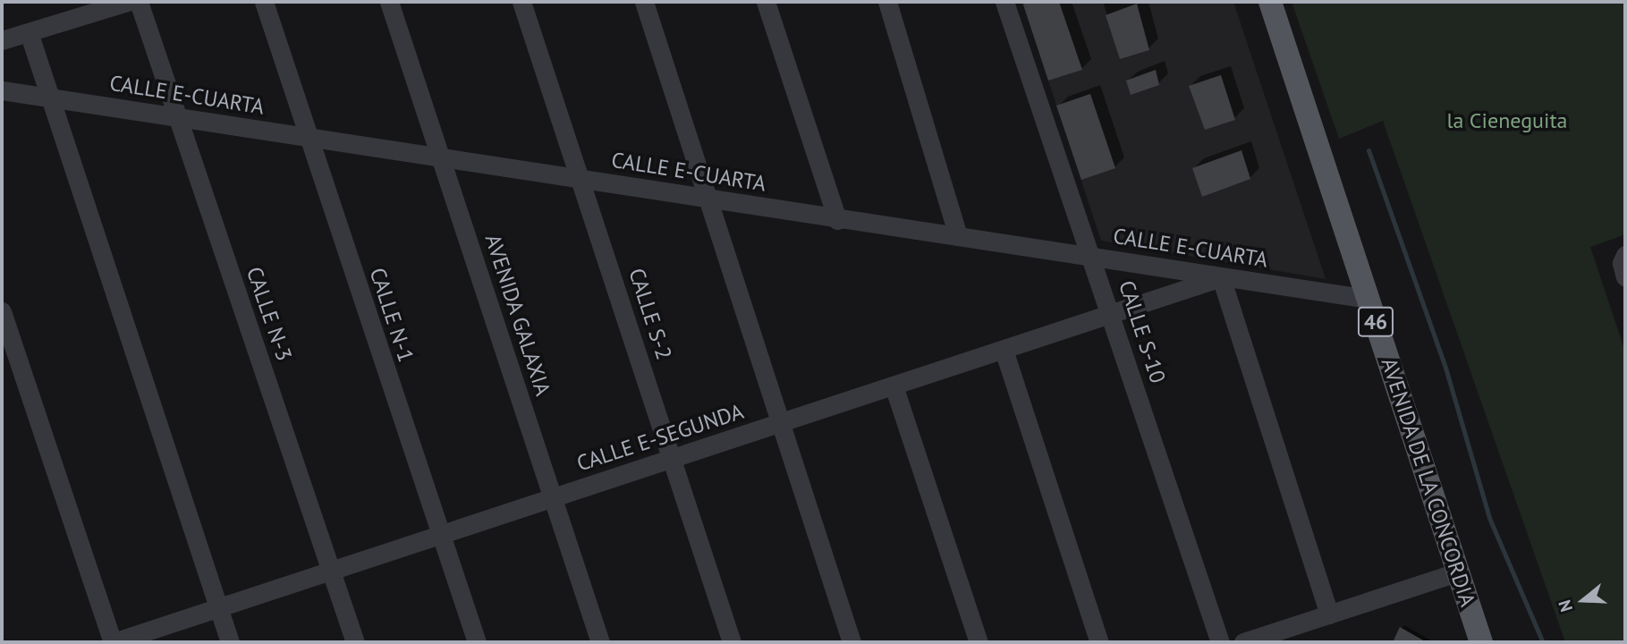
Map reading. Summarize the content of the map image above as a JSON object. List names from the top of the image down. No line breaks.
{"streets":{"main road":["46","AVENIDA DE LA CONCORDIA"],"street":["CALLE E-CUARTA","CALLE N-3","CALLE S-2","CALLE N-1","AVENIDA GALAXIA","CALLE S-10","CALLE E-SEGUNDA"]},"crossings":[["CALLE E-CUARTA","CALLE N-3"],["CALLE E-CUARTA","CALLE S-2"],["CALLE E-CUARTA","CALLE N-1"],["CALLE E-CUARTA","AVENIDA GALAXIA"],["CALLE E-CUARTA","CALLE S-10"],["CALLE E-CUARTA","CALLE E-SEGUNDA"],["CALLE E-CUARTA","AVENIDA DE LA CONCORDIA"],["CALLE N-3","CALLE E-SEGUNDA"],["CALLE S-2","CALLE E-SEGUNDA"],["CALLE N-1","CALLE E-SEGUNDA"],["AVENIDA GALAXIA","CALLE E-SEGUNDA"],["CALLE S-10","CALLE E-SEGUNDA"]],"parks":["la Cieneguita"],"north":"left"}
